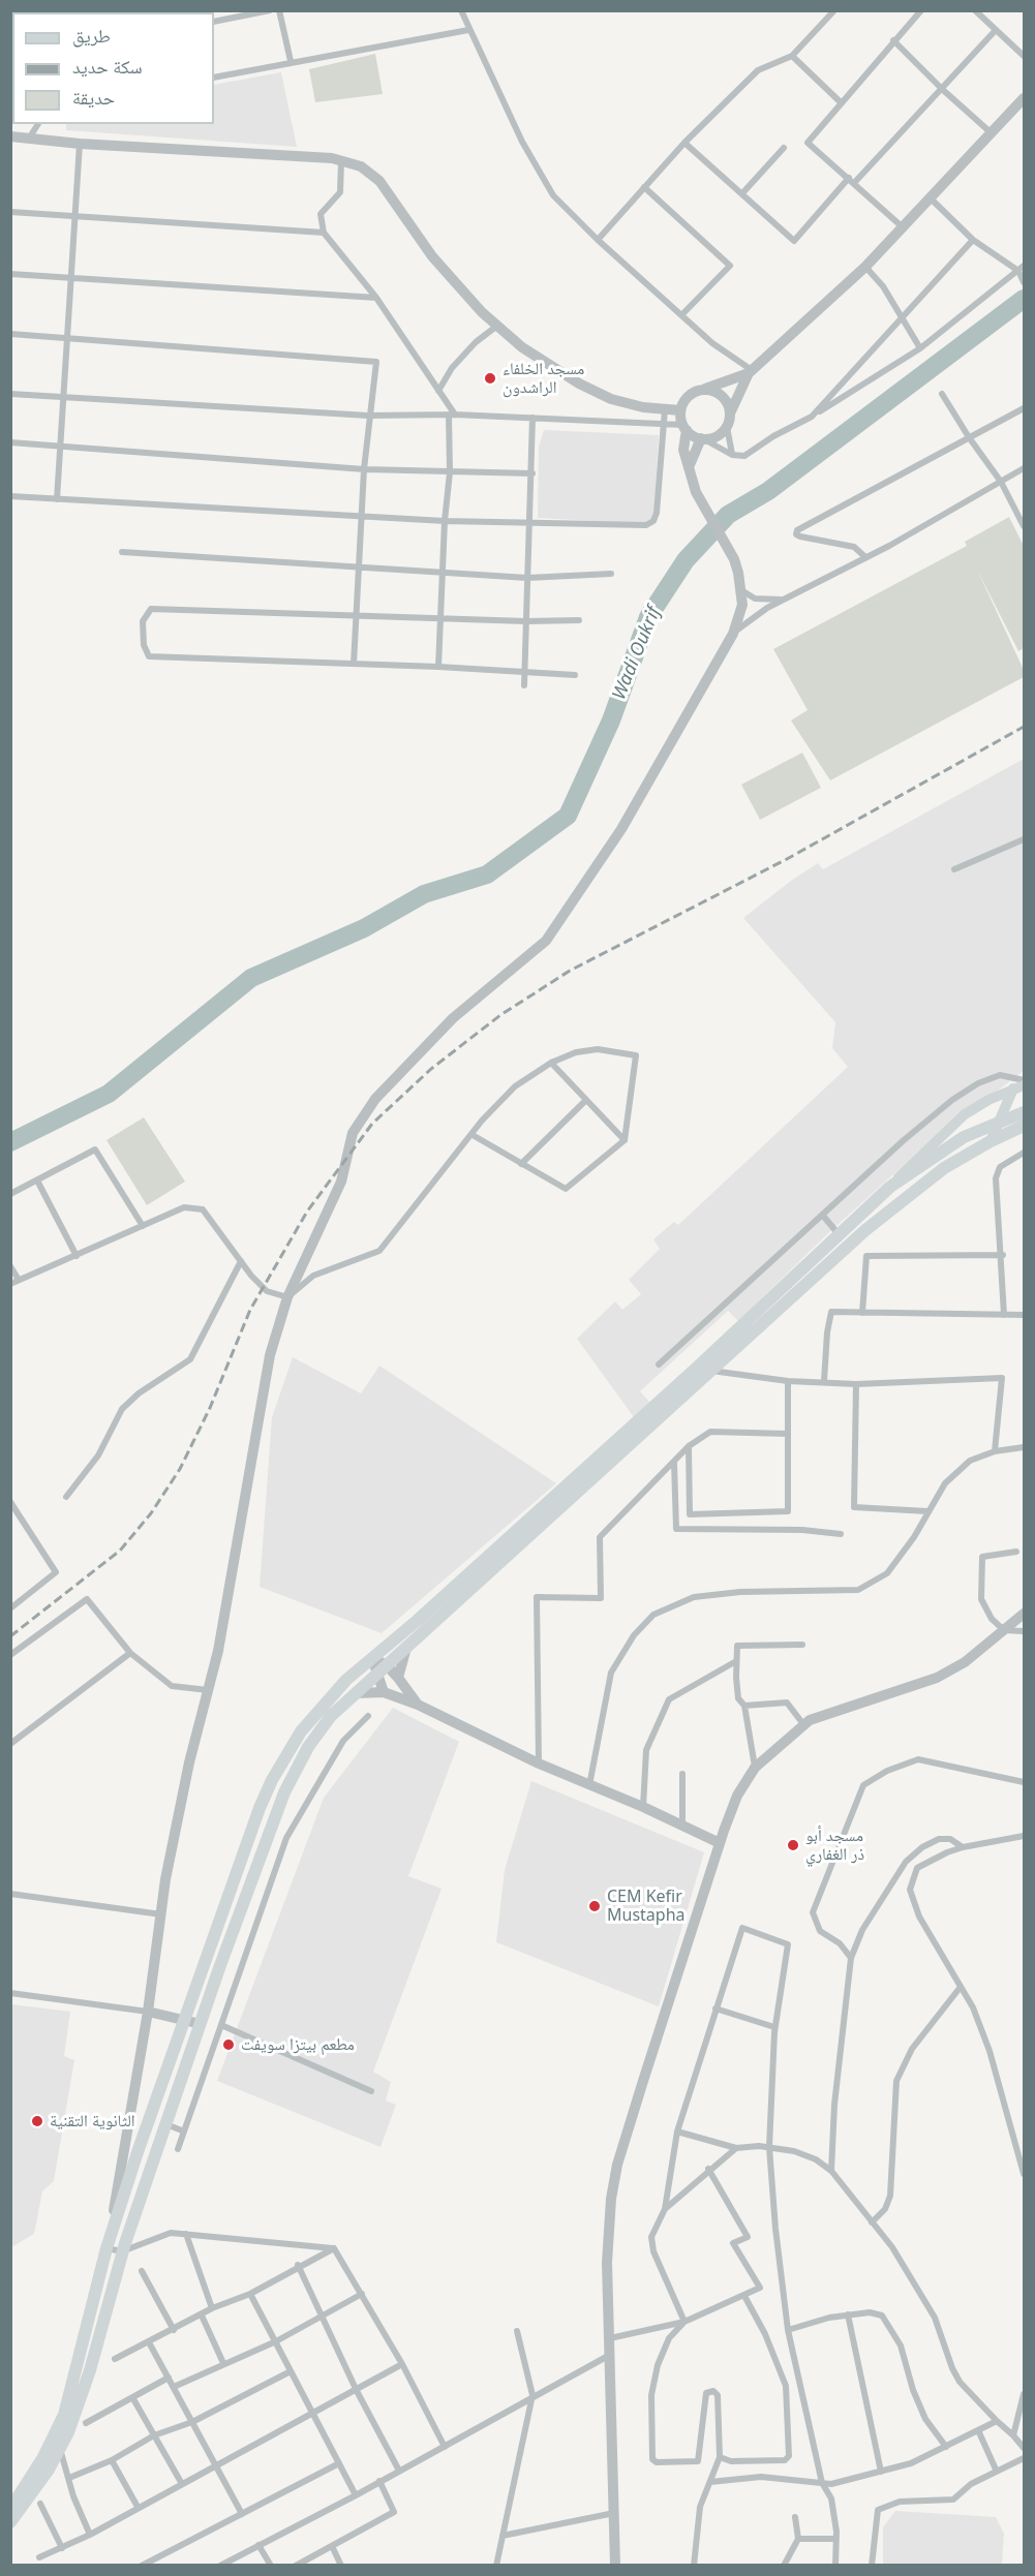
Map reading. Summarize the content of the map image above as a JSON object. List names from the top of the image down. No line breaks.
{"water":["Wadi Oukrif"],"places":["مسجد الخلفاء الراشدون","مسجد أبو ذر الغفاري","CEM Kefir Mustapha","مطعم بيتزا سويفت","الثانوية التقنية"],"legend":["طريق","سكة حديد","حديقة"]}
